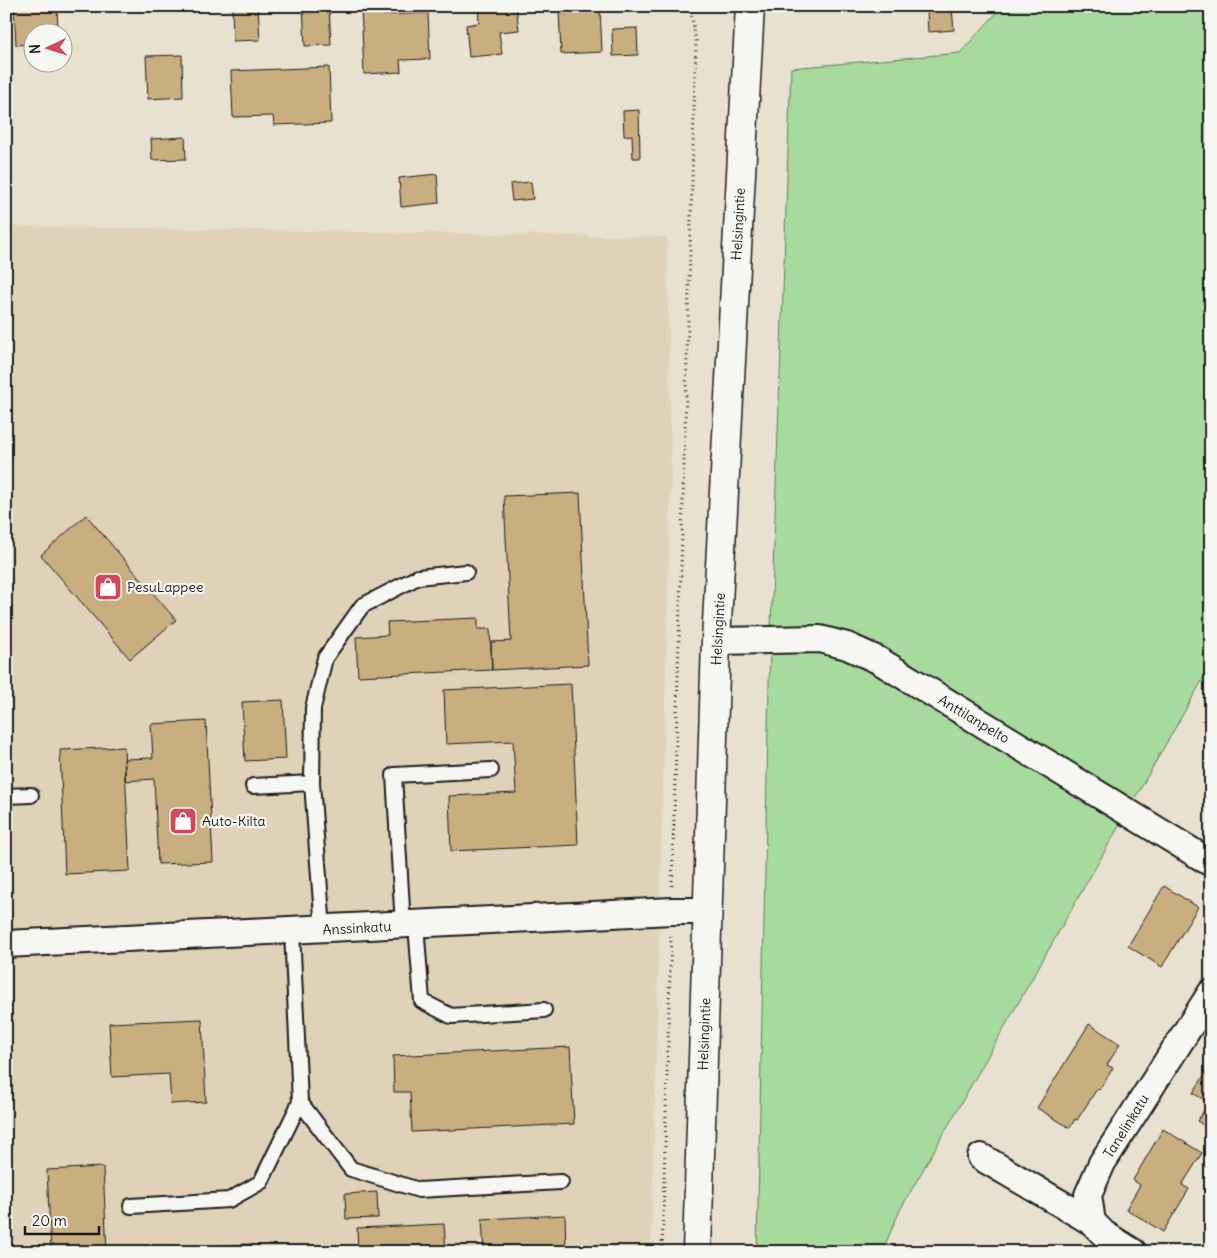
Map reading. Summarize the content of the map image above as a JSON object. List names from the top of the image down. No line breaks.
{"streets":{"main road":["Helsingintie"],"street":["Anttilanpelto","Anssinkatu","Tanelinkatu"]},"crossings":[["Helsingintie","Anttilanpelto"],["Helsingintie","Anssinkatu"]],"places":{"shop":["PesuLappee","Auto-Kilta"]},"scale_bar":"20 m","north":"left"}
